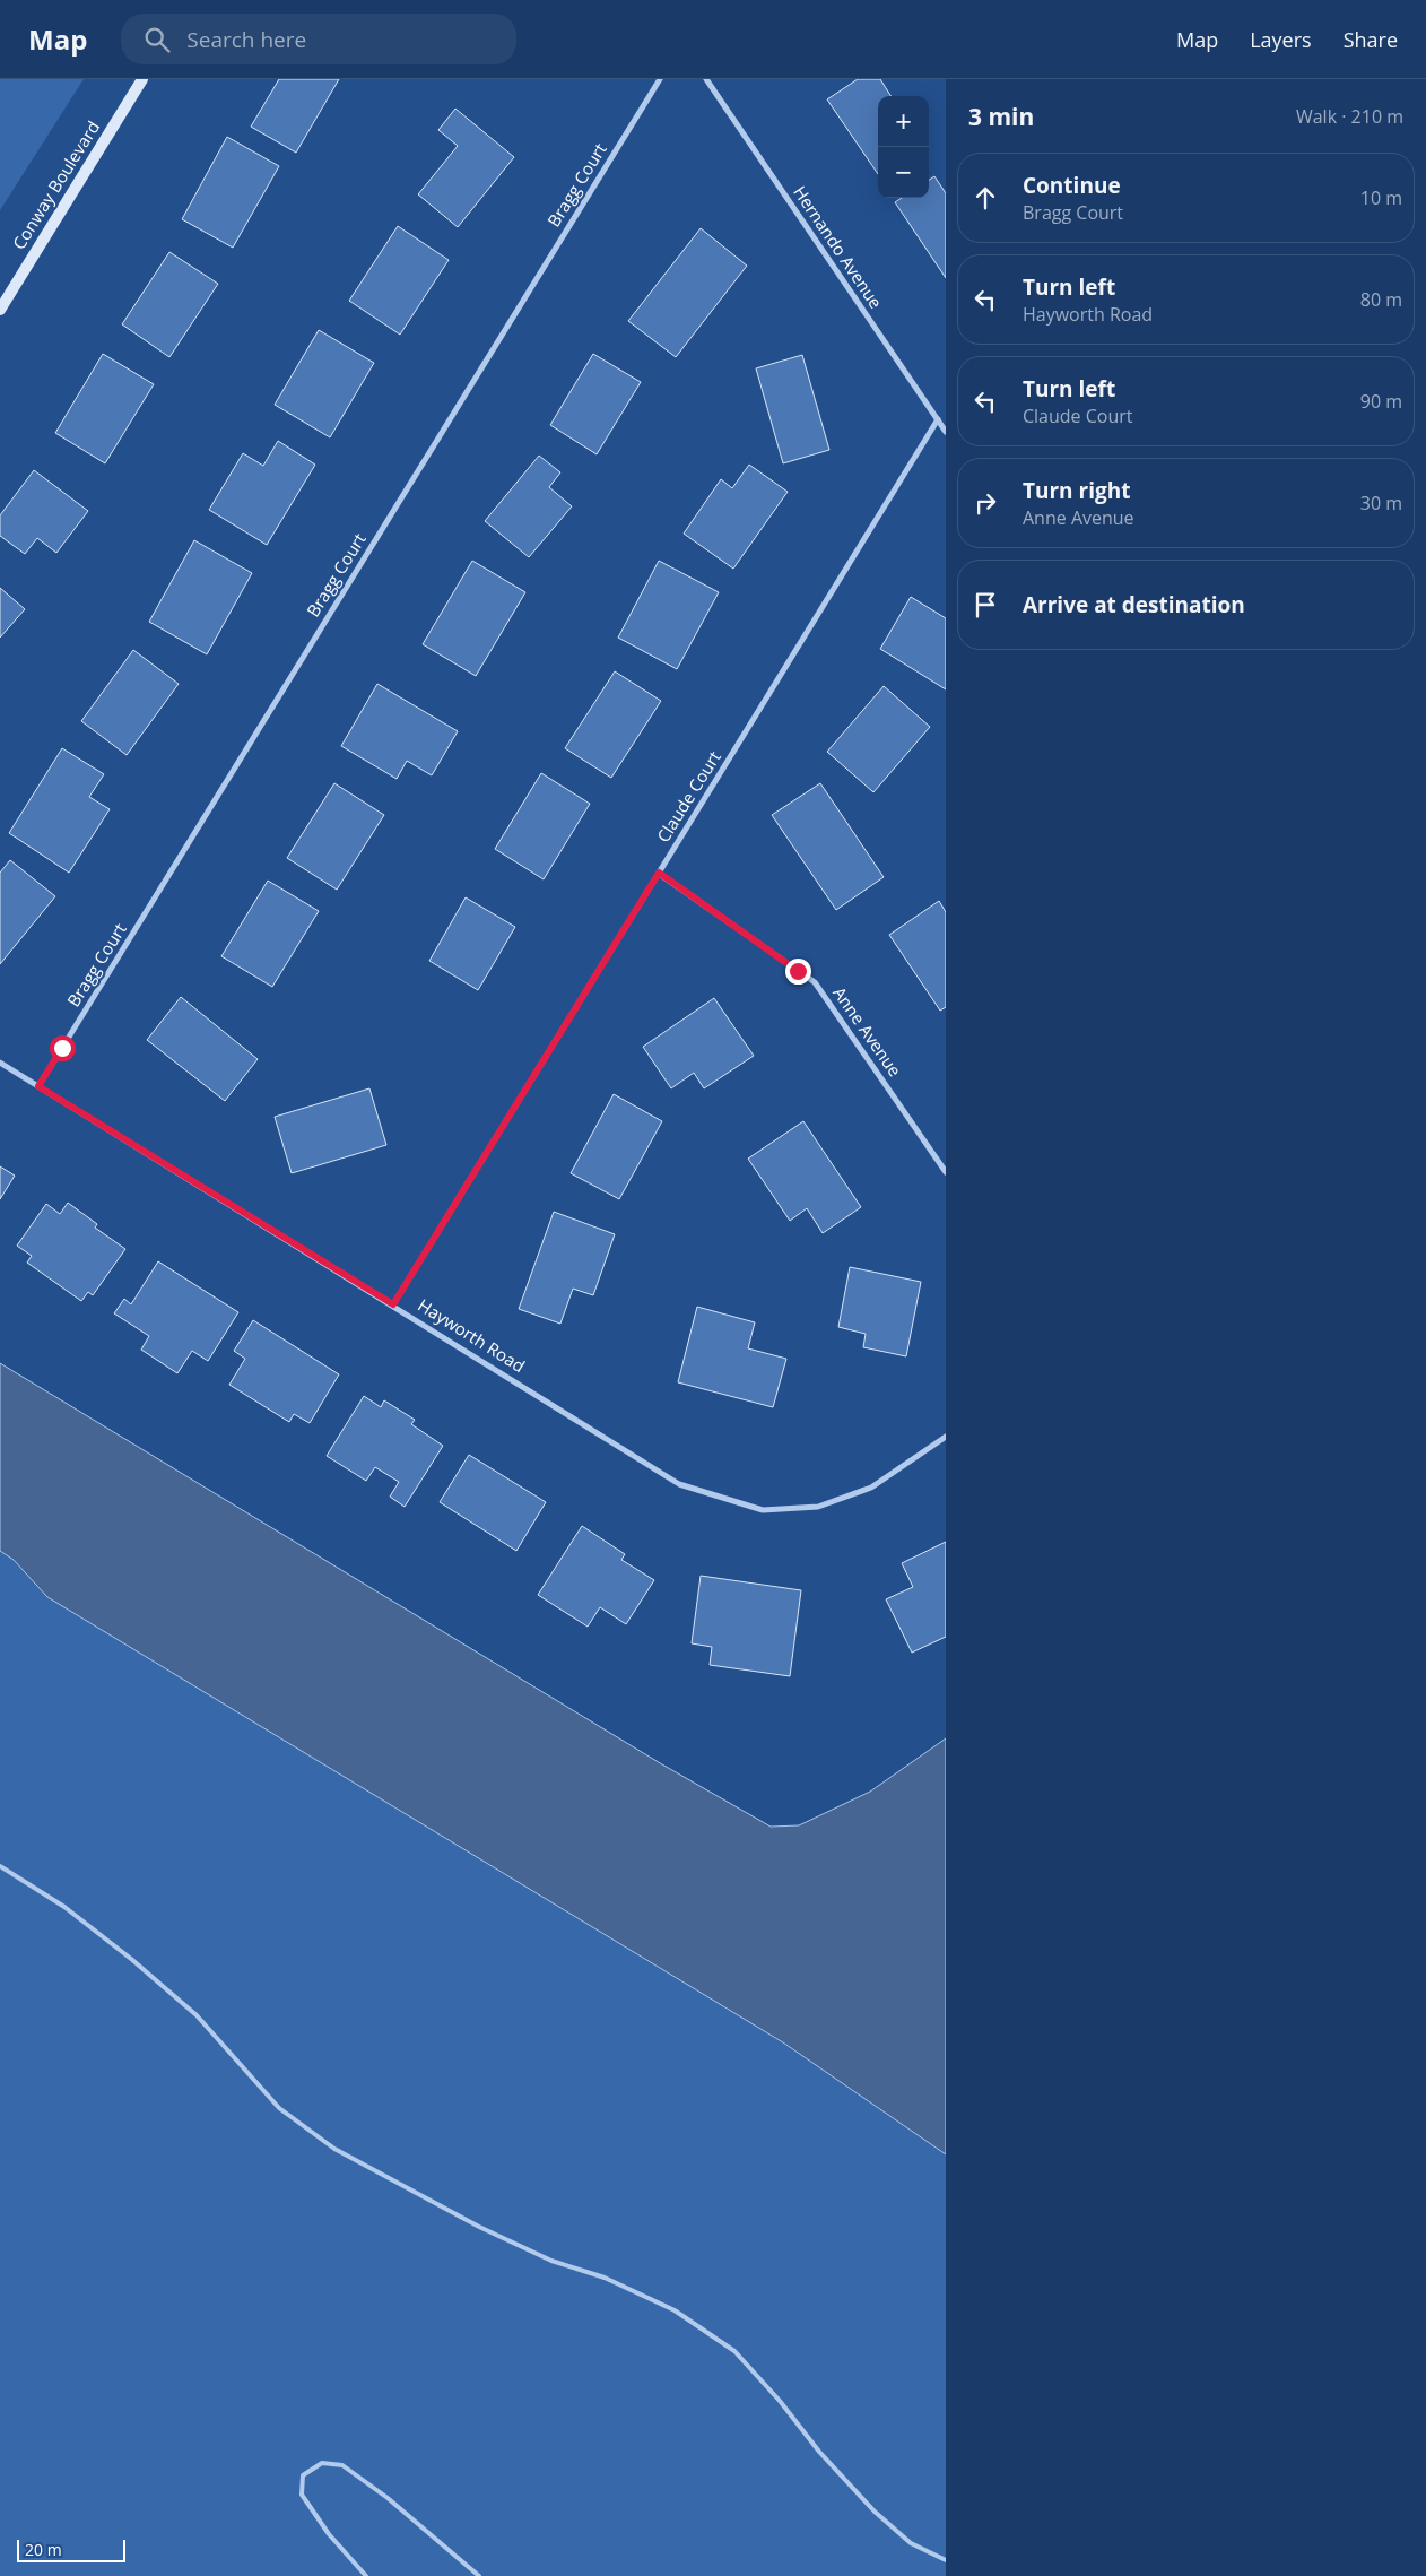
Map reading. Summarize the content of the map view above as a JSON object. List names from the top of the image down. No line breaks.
{"streets":{"street":["Conway Boulevard","Bragg Court","Hernando Avenue","Claude Court","Anne Avenue","Hayworth Road"]},"crossings":[["Bragg Court","Hayworth Road"],["Hernando Avenue","Claude Court"],["Claude Court","Anne Avenue"],["Claude Court","Hayworth Road"]],"scale_bar":"20 m","page":{"header":"Map","search":"Search here","nav":["Map","Layers","Share"],"heading":["3 min","Walk · 210 m"],"map_buttons":["+","−"],"list":[["Continue","Bragg Court","10 m"],["Turn left","Hayworth Road","80 m"],["Turn left","Claude Court","90 m"],["Turn right","Anne Avenue","30 m"],"Arrive at destination"],"scale":"20 m"}}
